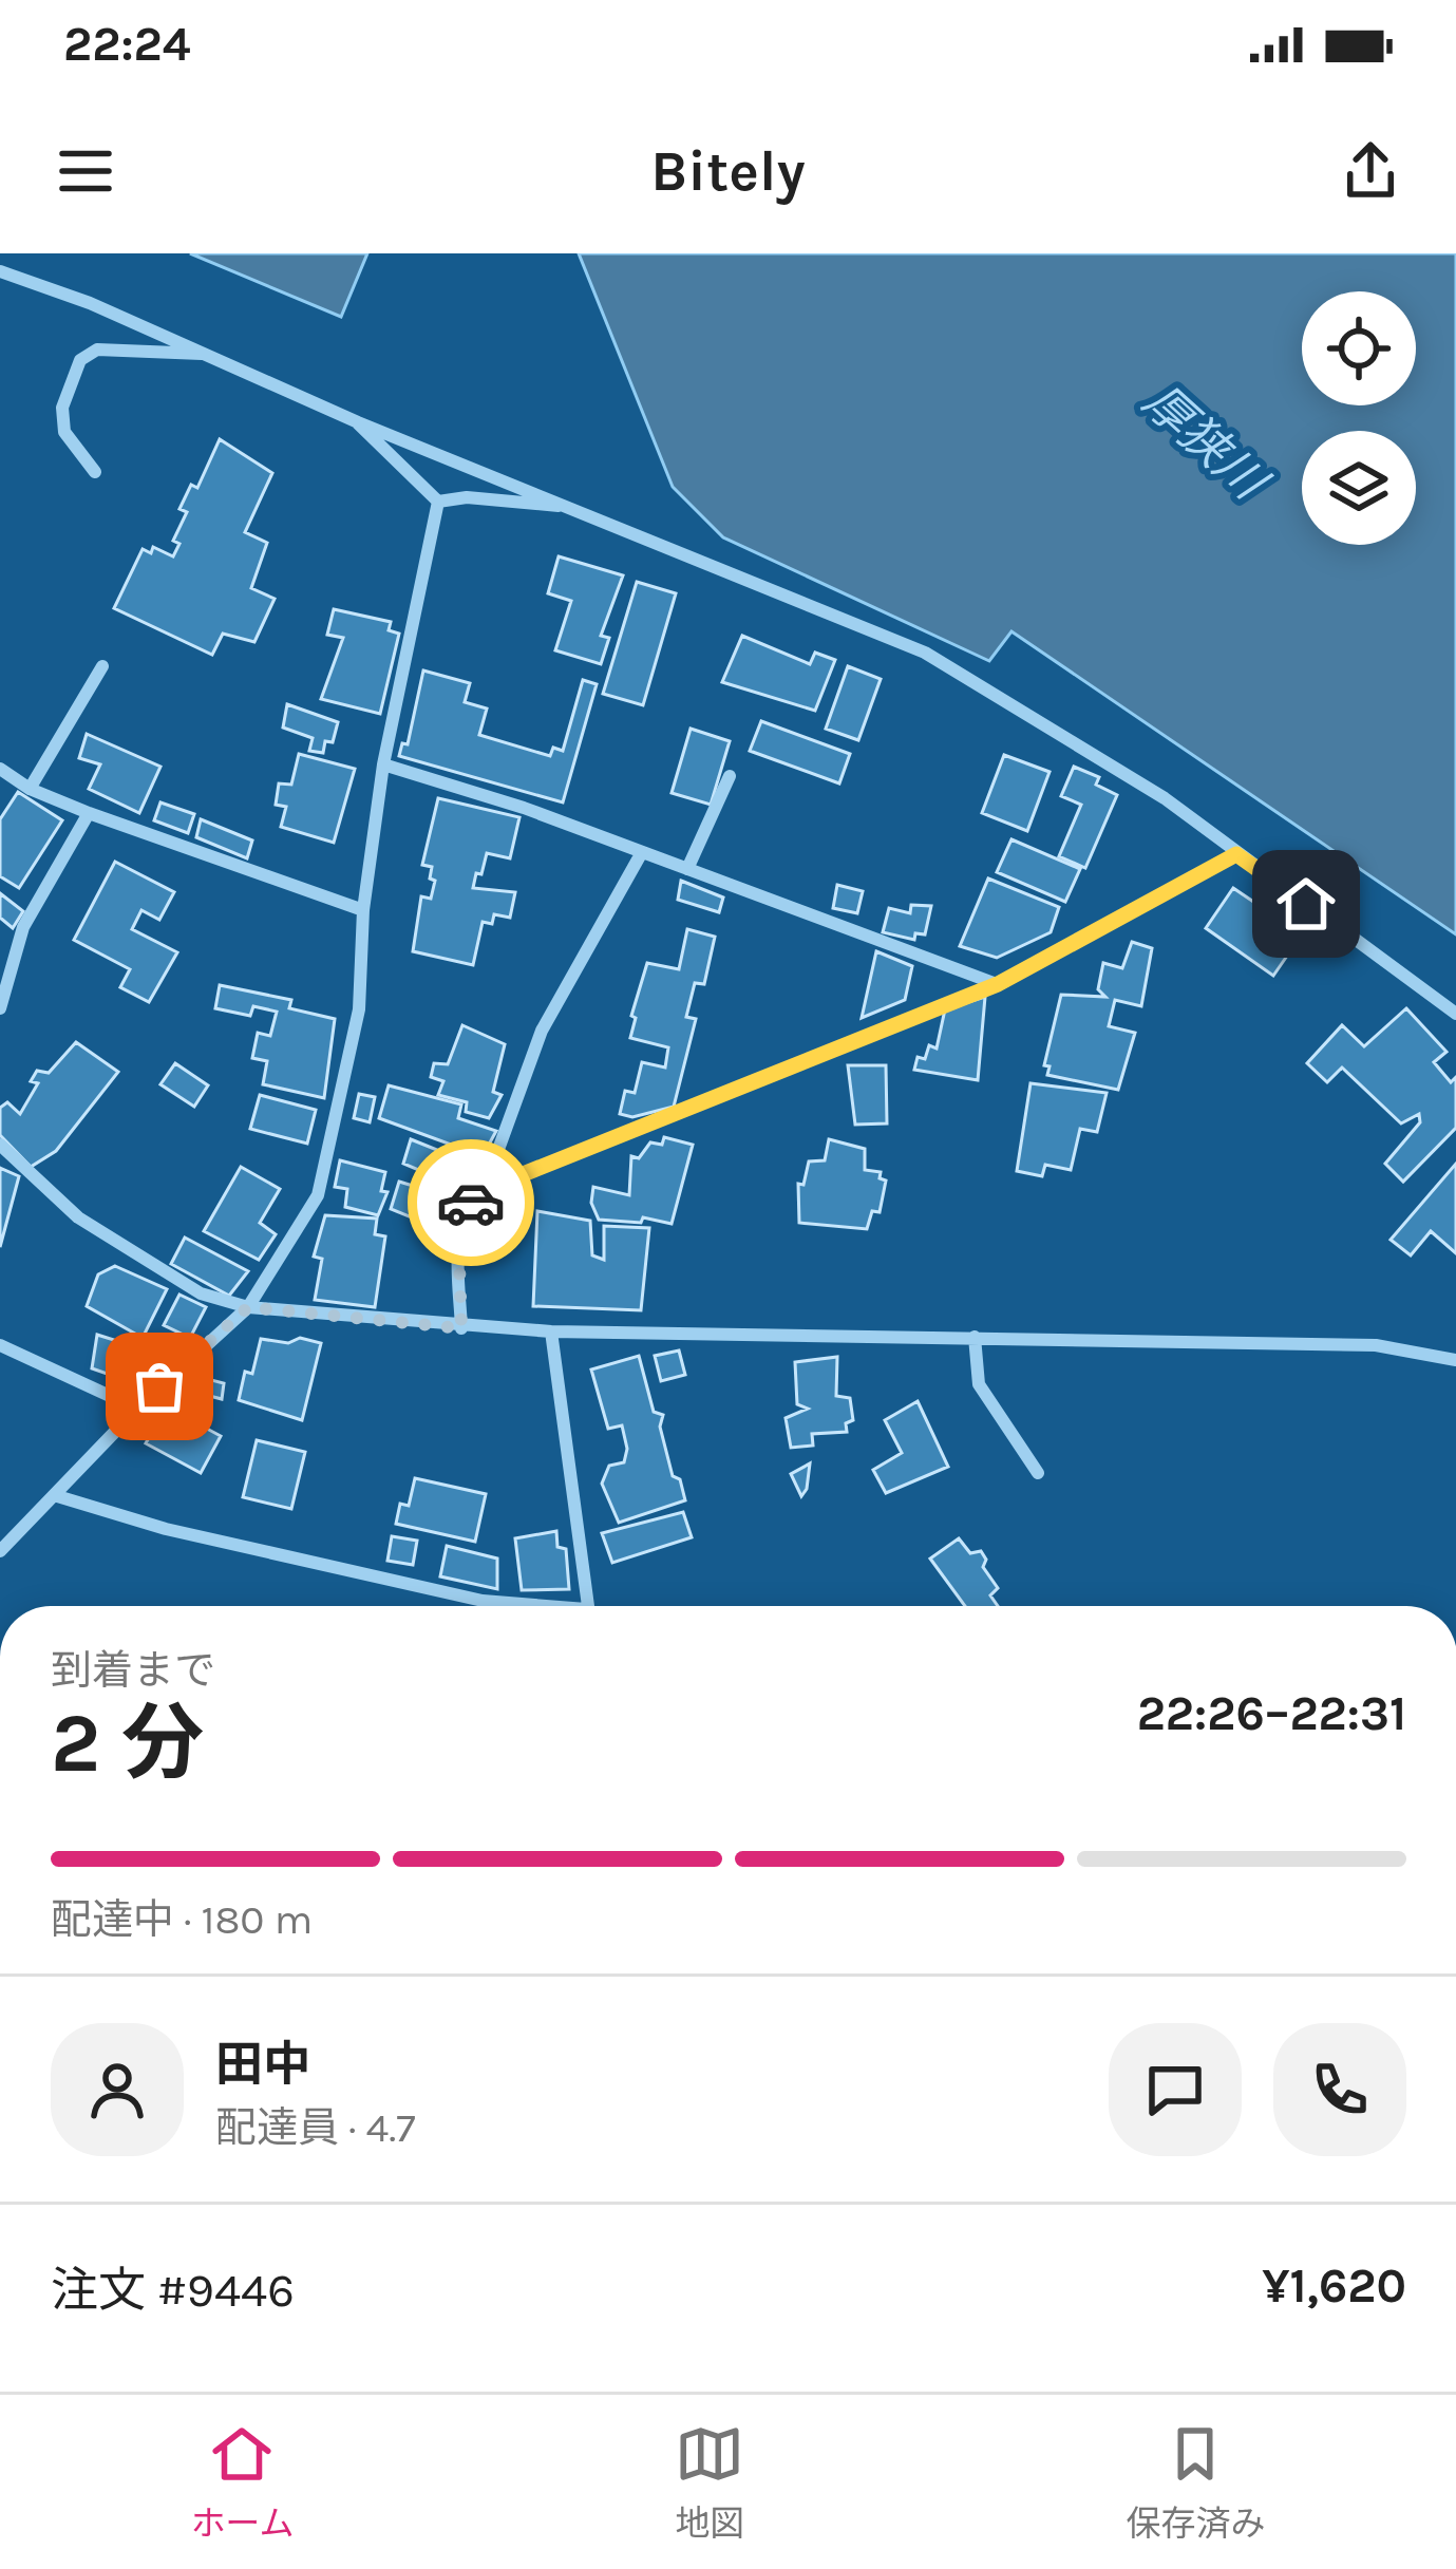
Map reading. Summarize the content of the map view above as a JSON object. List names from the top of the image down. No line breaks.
{"water":["厚狭川"],"page":{"status":"22:24","header":"Bitely","heading":["2 分","到着まで","22:26–22:31"],"panel":["田中","配達員 · 4.7","注文 #9446","¥1,620"],"bar":"配達中 · 180 m","tabs":["ホーム","地図","保存済み"]}}
